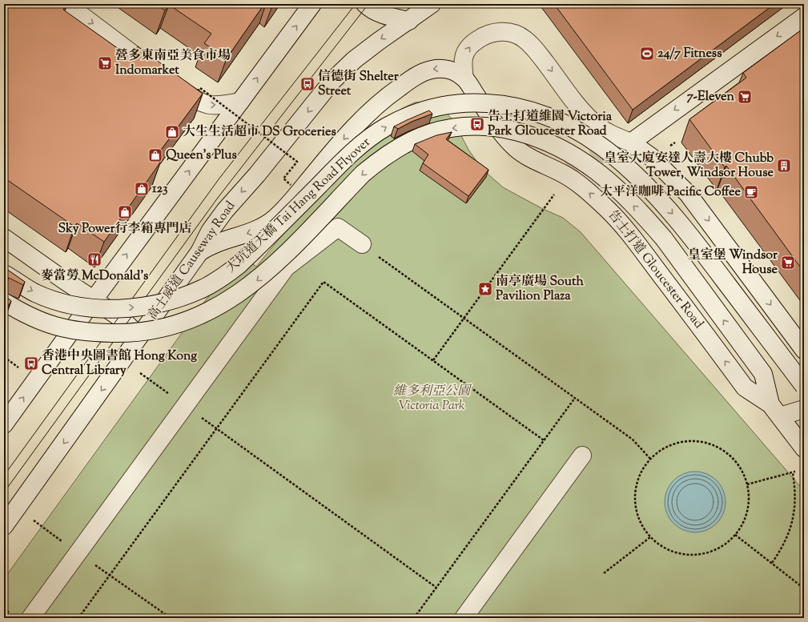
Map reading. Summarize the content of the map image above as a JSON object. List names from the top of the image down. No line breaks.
{"streets":{"main road":["大坑道天橋 Tai Hang Road Flyover","高士威道 Causeway Road","告士打道 Gloucester Road"]},"crossings":[["大坑道天橋 Tai Hang Road Flyover","告士打道 Gloucester Road"],["高士威道 Causeway Road","告士打道 Gloucester Road"]],"parks":["維多利亞公園 Victoria Park"],"places":{"sports":["24/7 Fitness"],"supermarket":["營多東南亞美食市場 Indomarket","7-Eleven","皇室堡 Windsor House"],"bus stop":["信德街 Shelter Street","告士打道維園 Victoria Park Gloucester Road","香港中央圖書館 Hong Kong Central Library"],"shop":["大生生活超市 DS Groceries","Queen's Plus","123","Sky Power行李箱專門店"],"building":["皇室大廈安達人壽大樓 Chubb Tower, Windsor House"],"cafe":["太平洋咖啡 Pacific Coffee"],"restaurant":["麥當勞 McDonald's"],"place":["南亭廣場 South Pavilion Plaza"]}}
